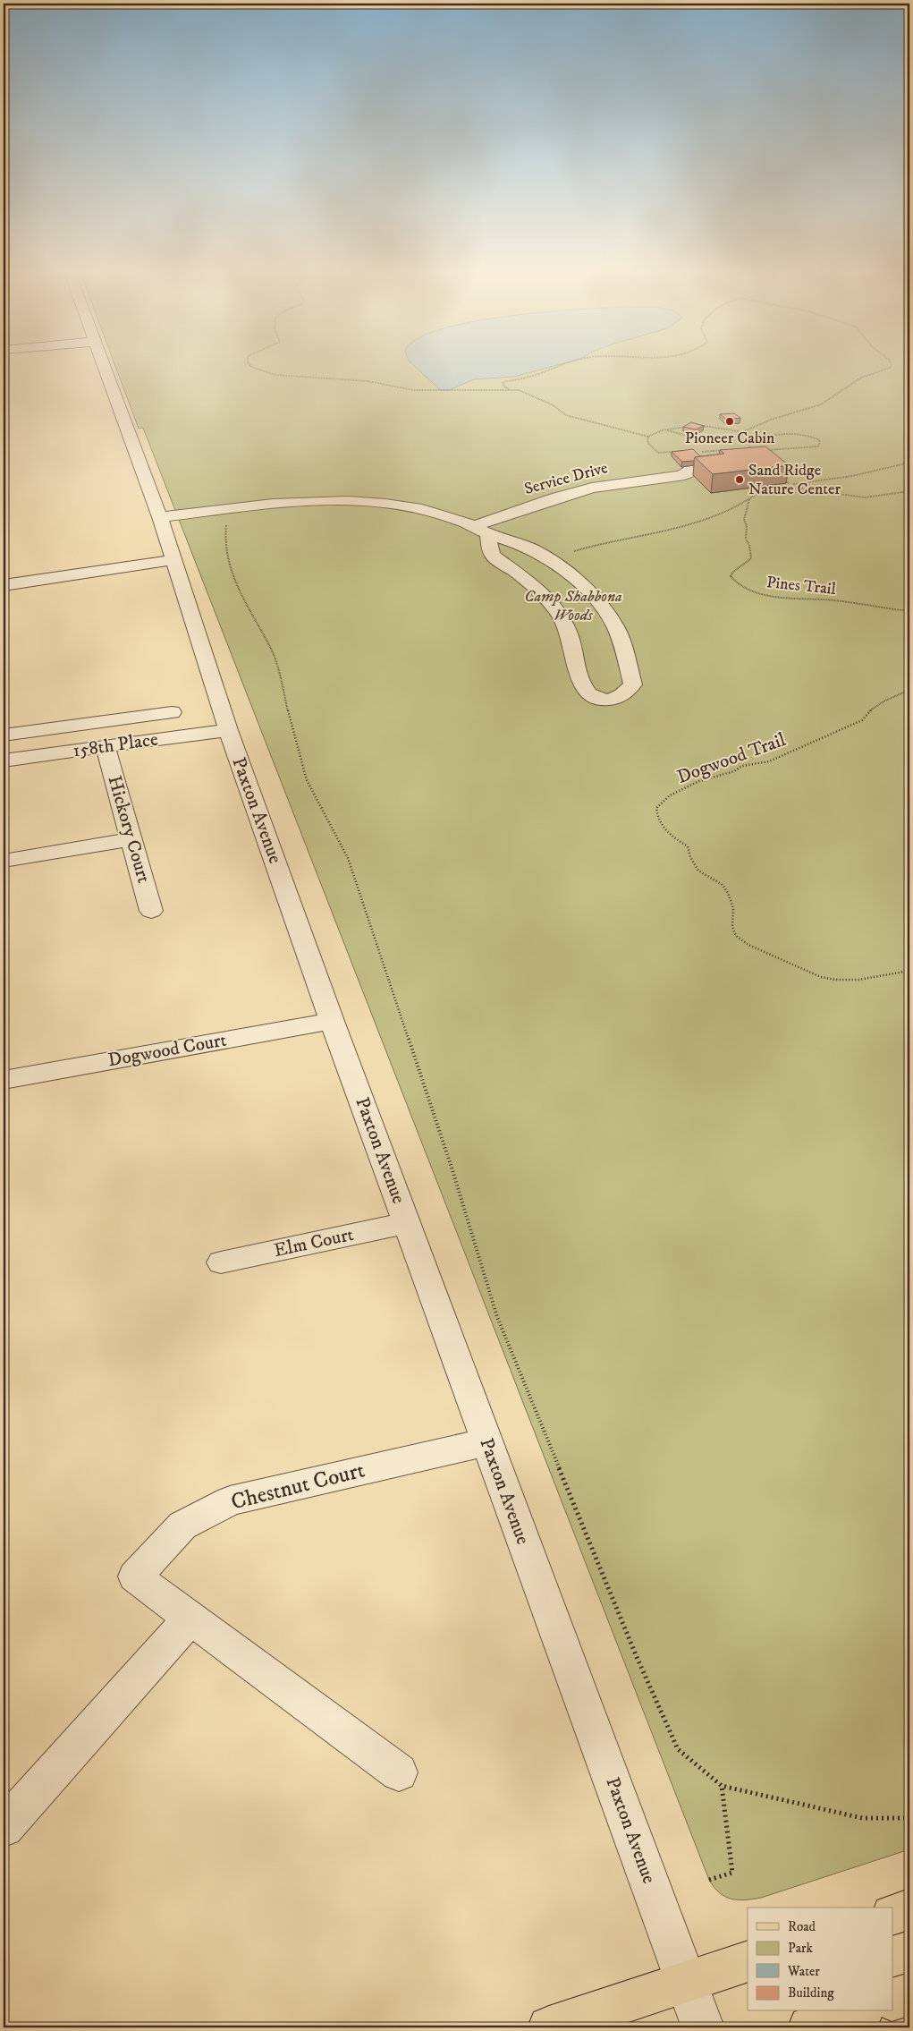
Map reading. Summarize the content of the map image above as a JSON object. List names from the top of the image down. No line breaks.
{"streets":{"street":["Service Drive","158th Place","Paxton Avenue","Hickory Court","Dogwood Court","Elm Court","Chestnut Court"],"path":["Pines Trail","Dogwood Trail"]},"crossings":[["158th Place","Paxton Avenue"],["158th Place","Hickory Court"],["Paxton Avenue","Dogwood Court"],["Paxton Avenue","Elm Court"],["Paxton Avenue","Chestnut Court"]],"parks":["Camp Shabbona Woods"],"places":["Pioneer Cabin","Sand Ridge Nature Center"],"legend":["Road","Park","Water","Building"]}
